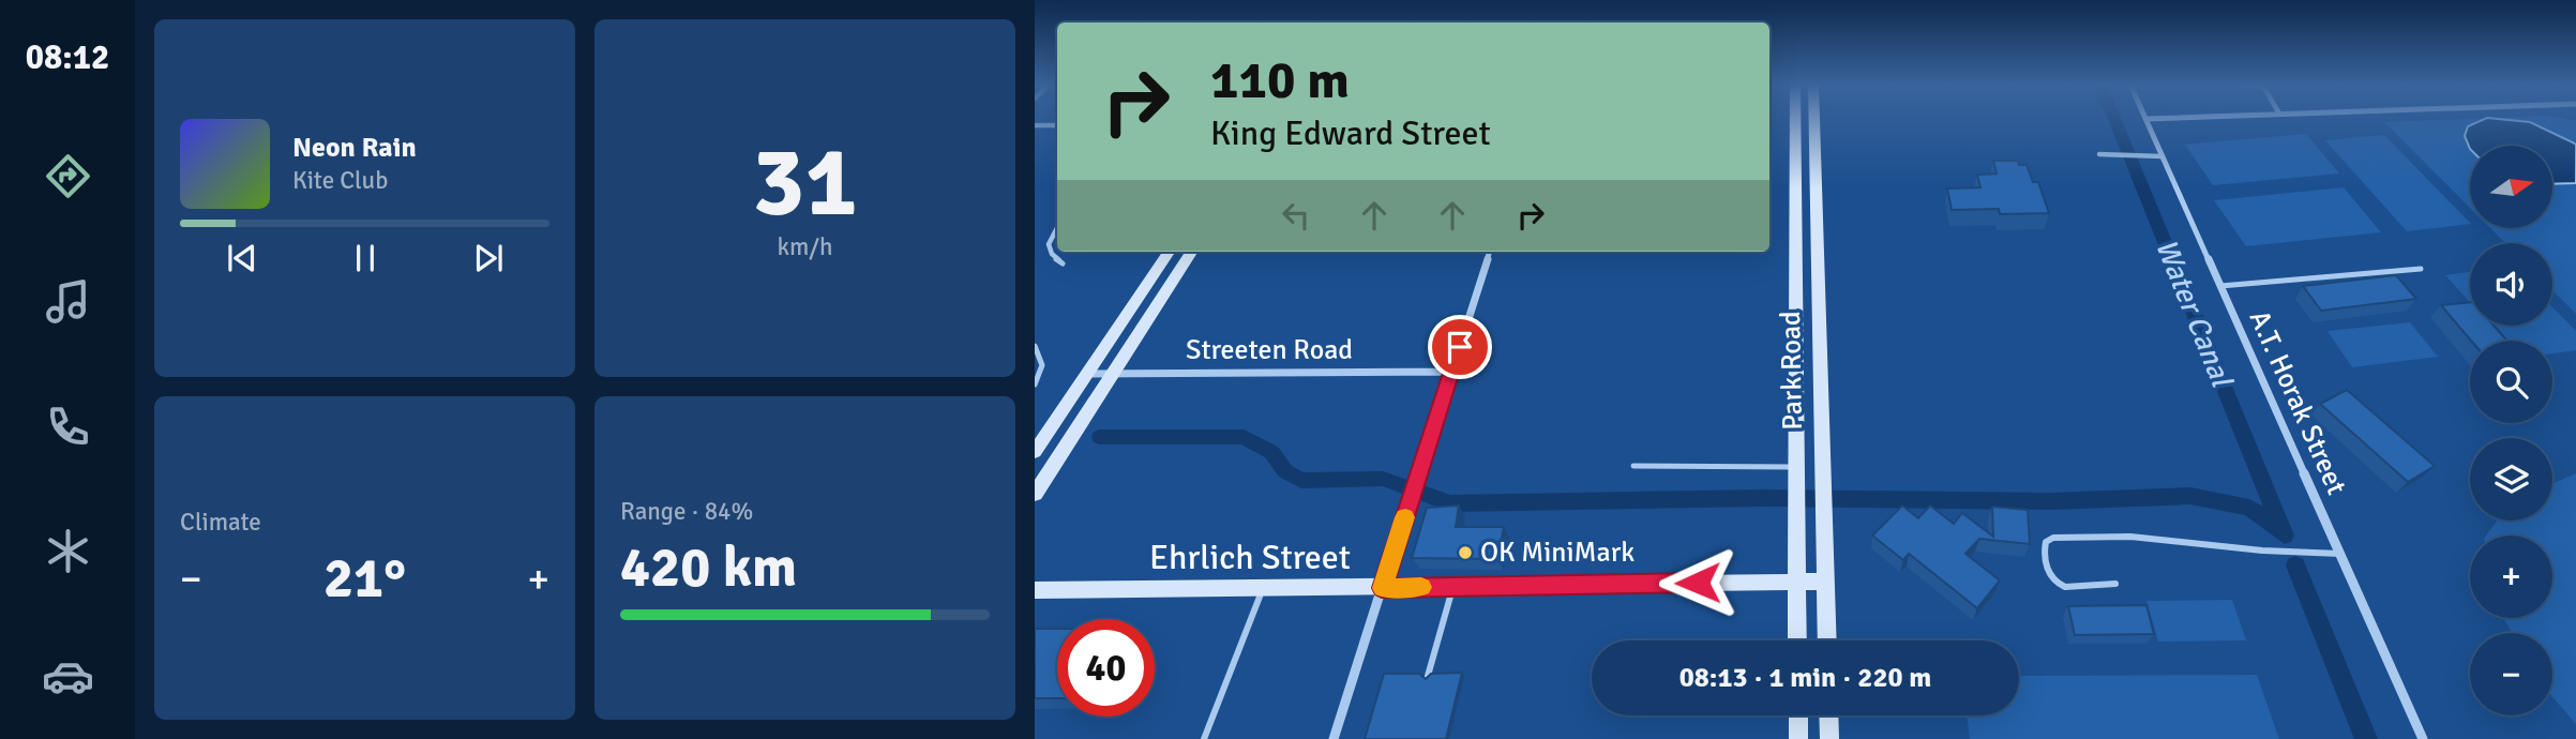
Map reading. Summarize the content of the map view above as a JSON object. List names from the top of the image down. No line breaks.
{"streets":{"street":["Streeten Road","Park Road","A.T. Horak Street","Ehrlich Street"]},"crossings":[["Park Road","Ehrlich Street"]],"water":["Water Canal"],"places":["OK MiniMark"],"north":"right","page":{"tabs":"08:12","tile":[["31","km/h"],"Climate",["Range · 84%","420 km"]],"turn":["110 m","King Edward Street"],"song":["Neon Rain","Kite Club"],"map_buttons":["+","−"],"heat":["−","21°","+"],"limit":"40","trip":"08:13 · 1 min · 220 m"}}
